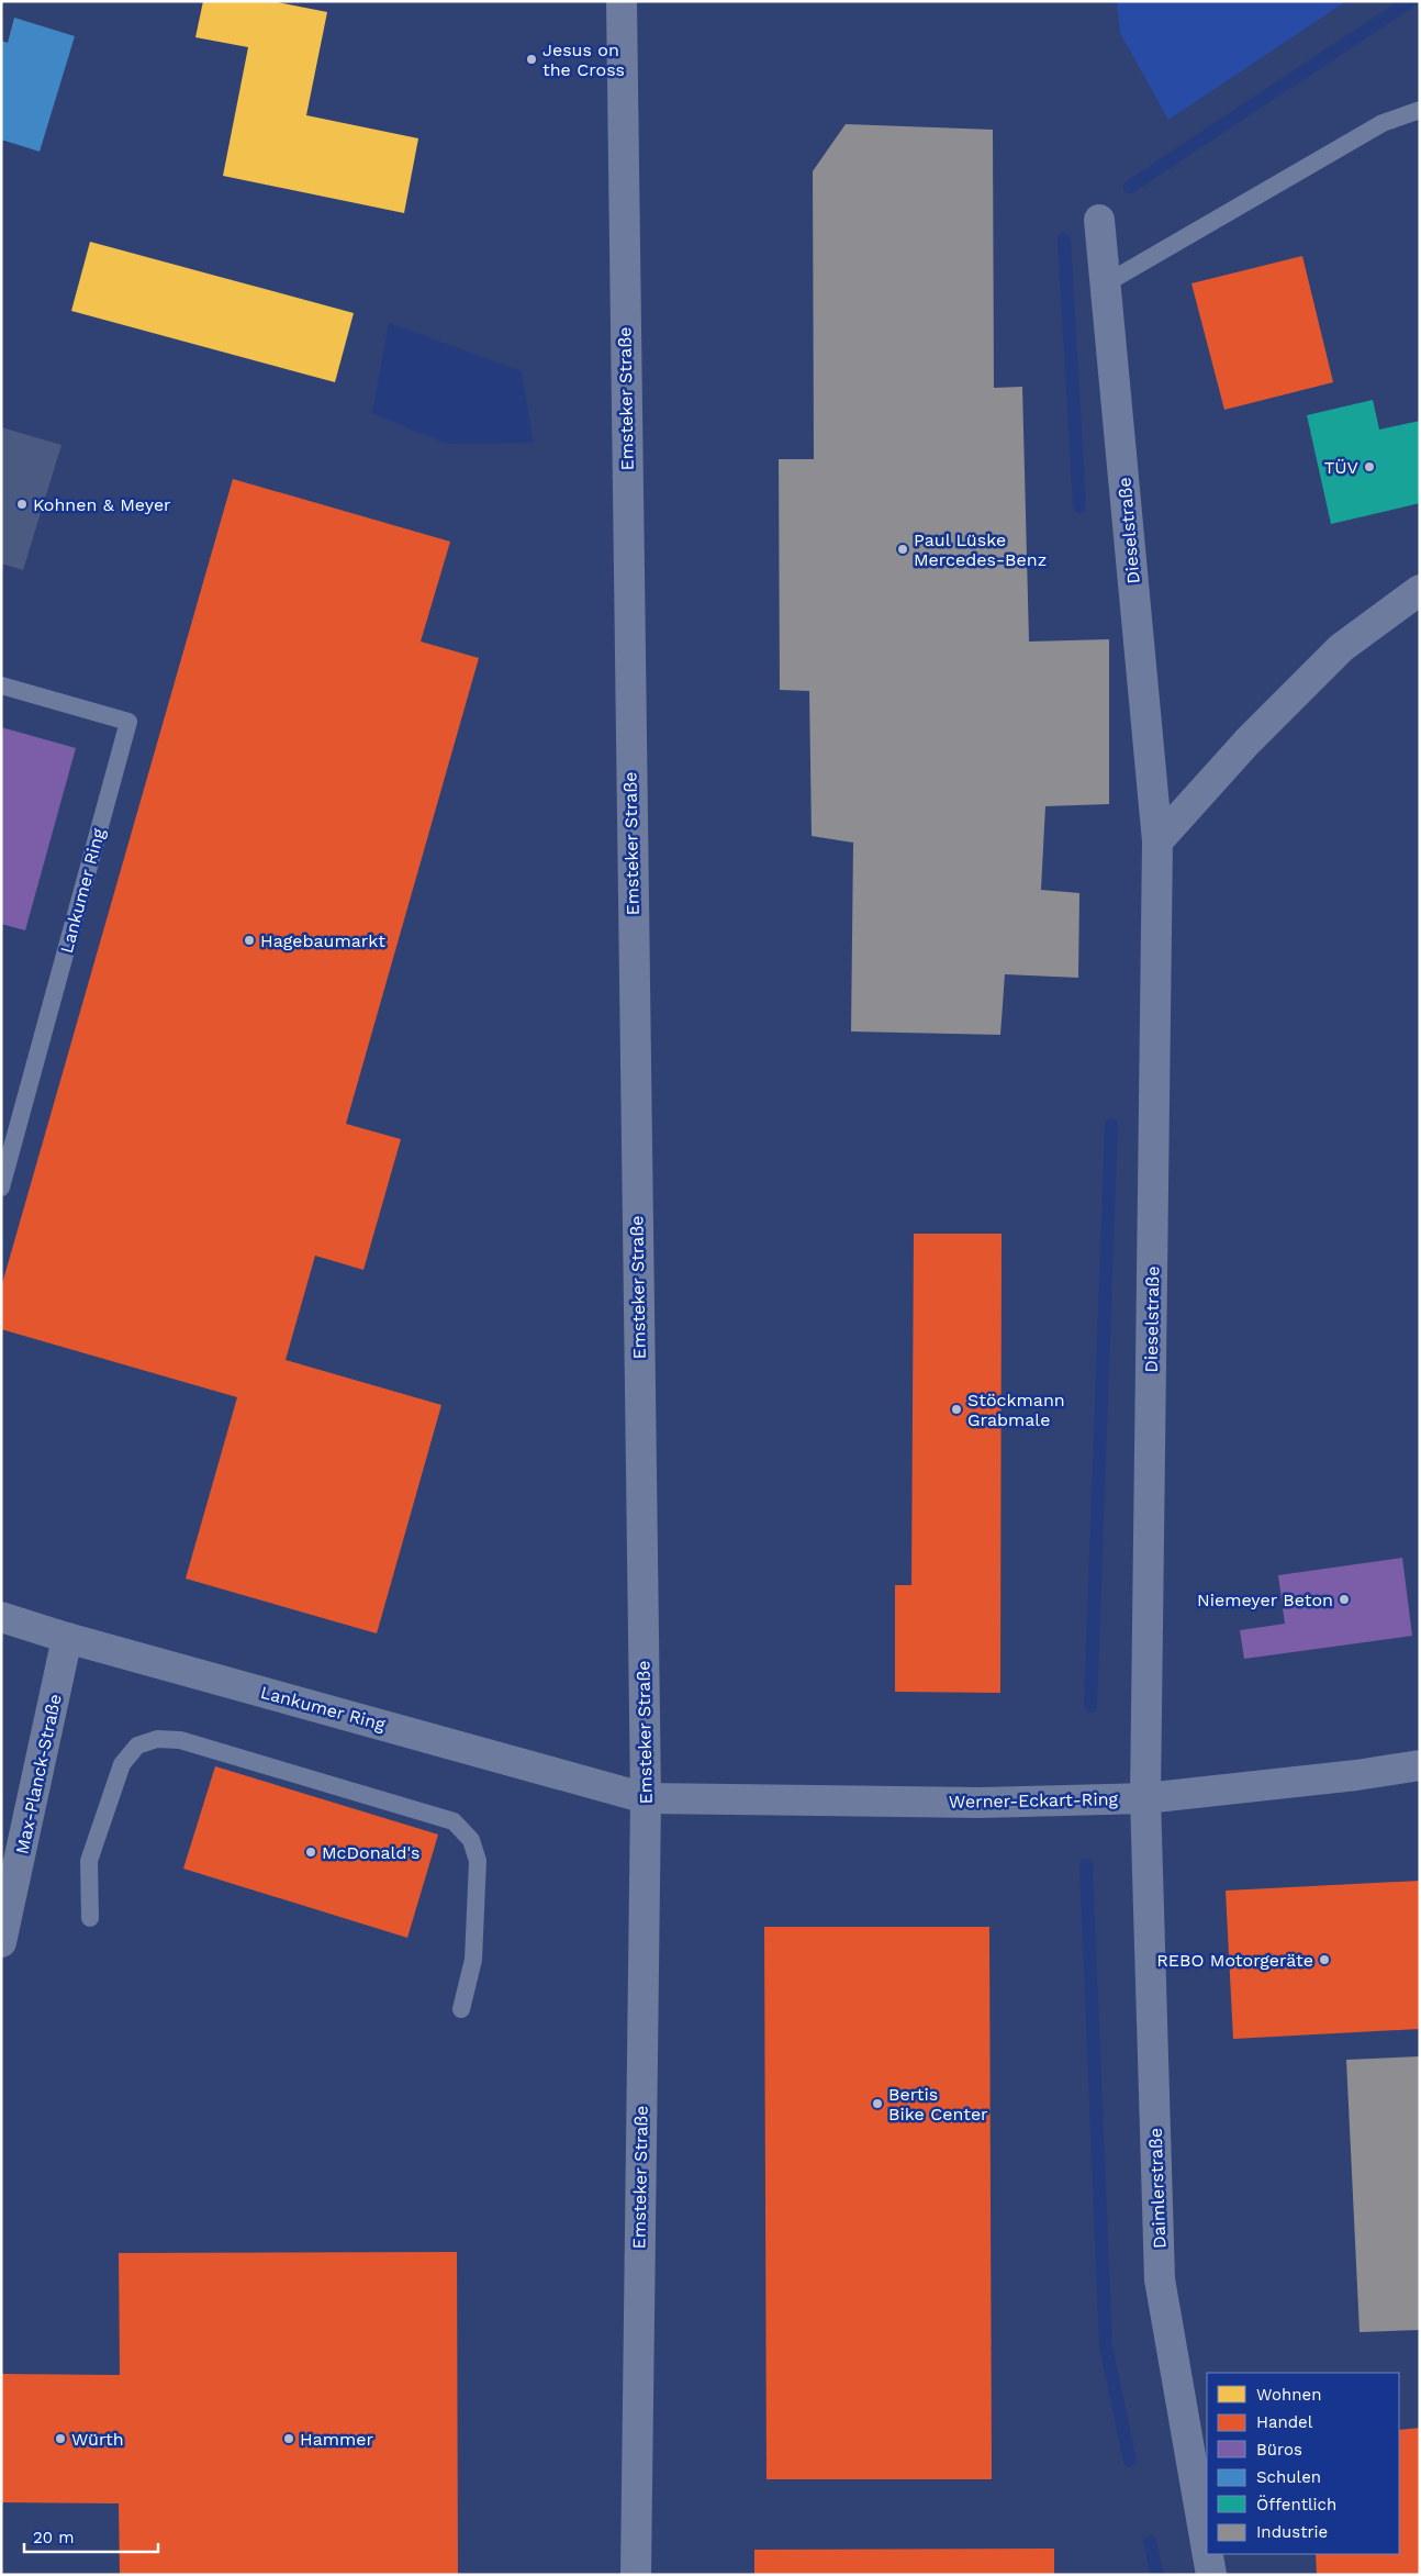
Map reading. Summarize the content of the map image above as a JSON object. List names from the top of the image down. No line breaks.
{"streets":{"street":["Emsteker Straße","Dieselstraße","Lankumer Ring","Max-Planck-Straße","Werner-Eckart-Ring","Daimlerstraße"]},"crossings":[["Emsteker Straße","Lankumer Ring"],["Emsteker Straße","Werner-Eckart-Ring"],["Dieselstraße","Werner-Eckart-Ring"],["Dieselstraße","Daimlerstraße"],["Lankumer Ring","Max-Planck-Straße"],["Lankumer Ring","Werner-Eckart-Ring"],["Werner-Eckart-Ring","Daimlerstraße"]],"places":["Jesus on the Cross","TÜV","Kohnen & Meyer","Paul Lüske Mercedes-Benz","Hagebaumarkt","Stöckmann Grabmale","Niemeyer Beton","McDonald's","REBO Motorgeräte","Bertis Bike Center","Würth","Hammer"],"legend":["Wohnen","Handel","Büros","Schulen","Öffentlich","Industrie"],"scale_bar":"20 m"}
